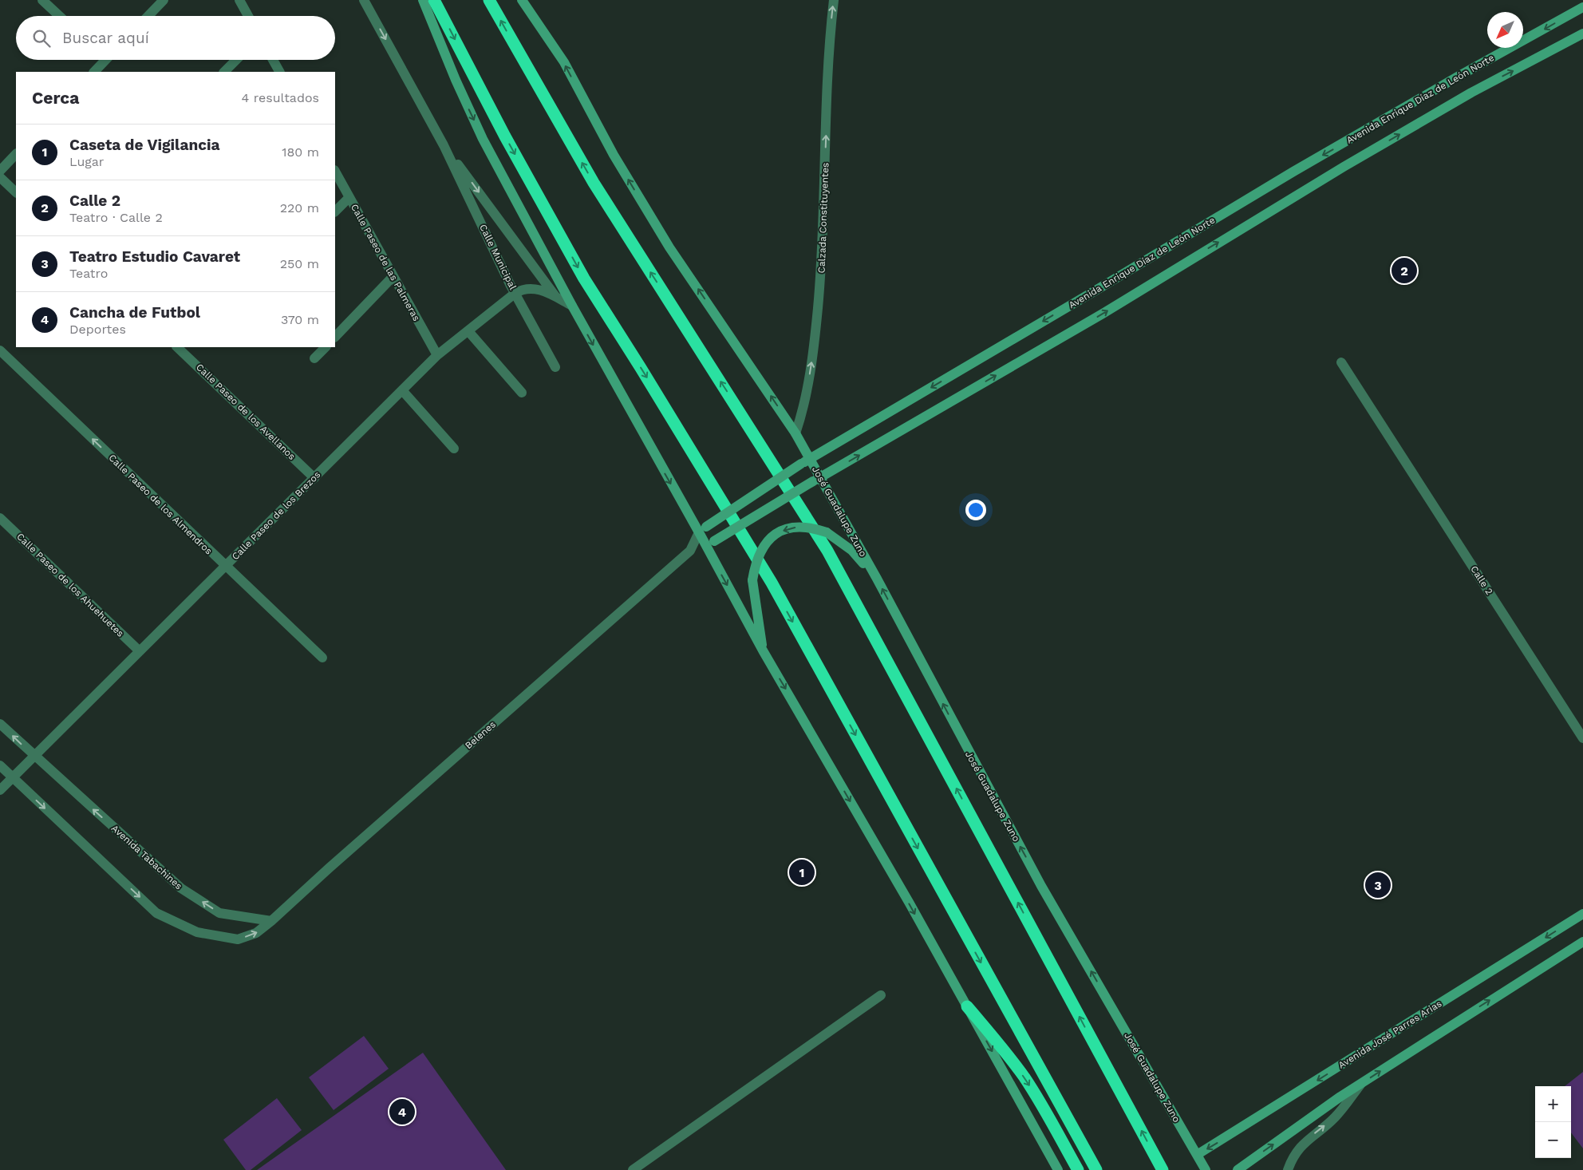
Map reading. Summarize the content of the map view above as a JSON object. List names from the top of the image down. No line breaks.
{"streets":{"main road":["Avenida Enrique Díaz de León Norte","José Guadalupe Zuno","Avenida José Parres Arias"],"street":["Calzada Constituyentes","Calle Municipal","Calle Paseo de las Palmeras","Calle Paseo de los Avellanos","Calle Paseo de los Almendros","Calle Paseo de los Brezos","Calle 2","Calle Paseo de los Ahuehuetes","Belenes","Avenida Tabachines"]},"crossings":[["Avenida Enrique Díaz de León Norte","José Guadalupe Zuno"],["Avenida Enrique Díaz de León Norte","Belenes"],["Calzada Constituyentes","José Guadalupe Zuno"],["Calle Municipal","Calle Paseo de los Brezos"],["Calle Paseo de las Palmeras","Calle Paseo de los Brezos"],["Calle Paseo de los Avellanos","Calle Paseo de los Brezos"],["Calle Paseo de los Almendros","Calle Paseo de los Brezos"],["José Guadalupe Zuno","Avenida José Parres Arias"],["Calle Paseo de los Brezos","Calle Paseo de los Ahuehuetes"],["Calle Paseo de los Brezos","Avenida Tabachines"],["Belenes","Avenida Tabachines"]],"one_way":["Calzada Constituyentes","Calle Paseo de los Almendros","José Guadalupe Zuno"],"north":"bottom left","page":{"search":"Buscar aquí","heading":["Cerca","4 resultados"],"list":[{"mark":"1","name":"Caseta de Vigilancia","note":"Lugar","value":"180 m"},{"mark":"2","name":"Calle 2","note":"Teatro · Calle 2","value":"220 m"},{"mark":"3","name":"Teatro Estudio Cavaret","note":"Teatro","value":"250 m"},{"mark":"4","name":"Cancha de Futbol","note":"Deportes","value":"370 m"}],"pins":["2","1","3","4"],"map_buttons":["+","−"]}}
